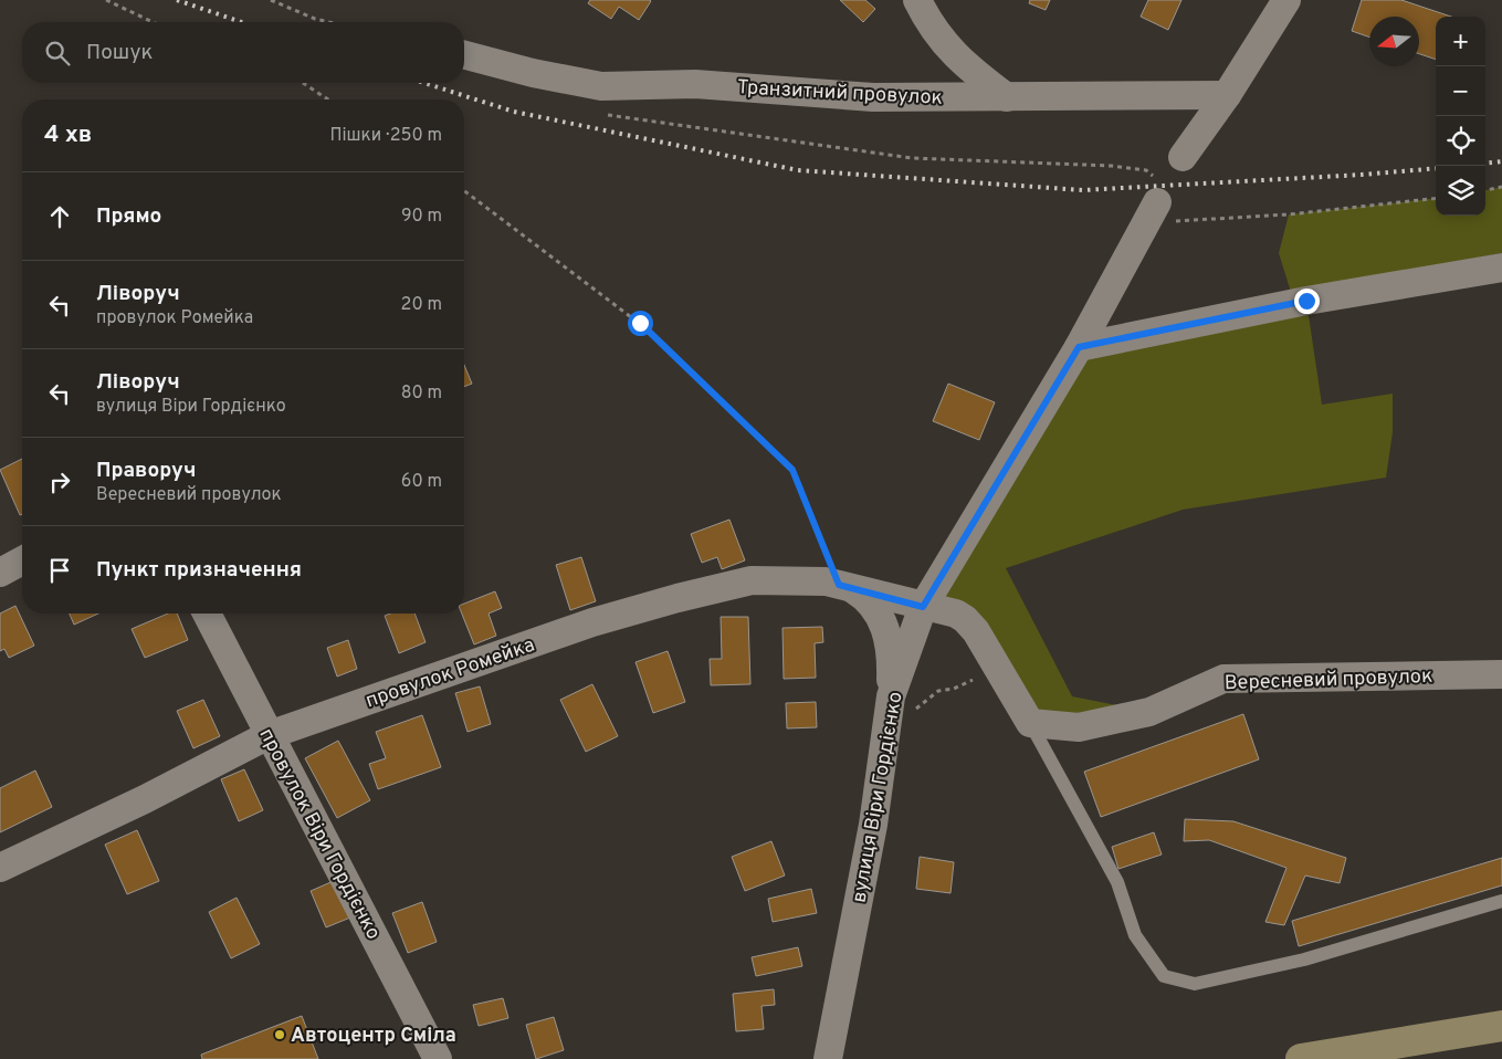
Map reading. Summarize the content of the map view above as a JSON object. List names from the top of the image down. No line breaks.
{"streets":{"street":["Транзитний провулок","провулок Ромейка","Вересневий провулок","вулиця Віри Гордієнко","провулок Віри Гордієнко"]},"crossings":[["провулок Ромейка","Вересневий провулок"],["провулок Ромейка","вулиця Віри Гордієнко"],["провулок Ромейка","провулок Віри Гордієнко"]],"places":["Автоцентр Сміла"],"north":"left","page":{"map_buttons":["+","−"],"search":"Пошук","heading":["4 хв","Пішки · 250 m"],"list":[["Прямо","90 m"],["Ліворуч","провулок Ромейка","20 m"],["Ліворуч","вулиця Віри Гордієнко","80 m"],["Праворуч","Вересневий провулок","60 m"],"Пункт призначення"]}}
